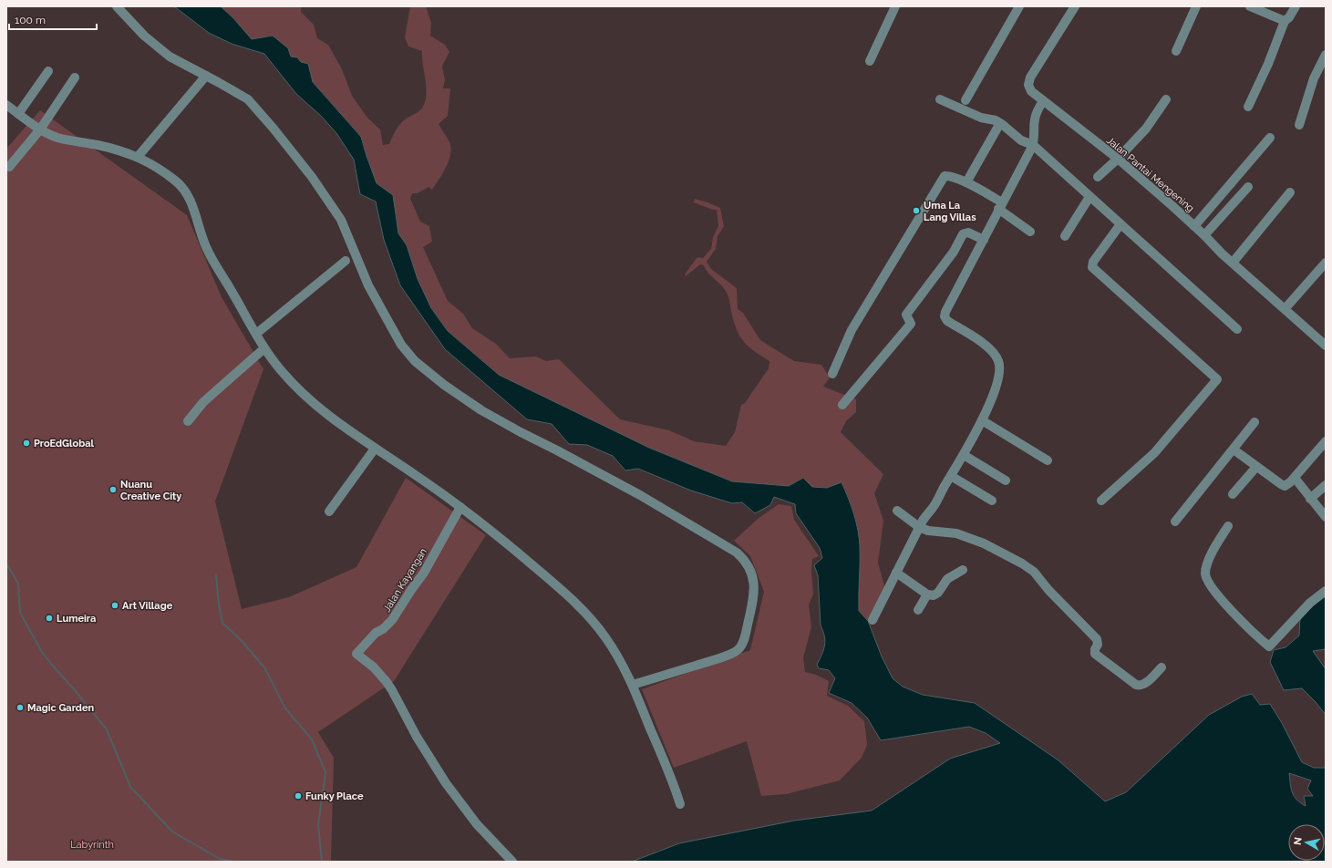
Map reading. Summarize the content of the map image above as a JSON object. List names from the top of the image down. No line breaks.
{"streets":{"street":["Jalan Pantai Mengening","Jalan Kayangan"]},"parks":["Labyrinth"],"places":["Uma La Lang Villas","ProEdGlobal","Nuanu Creative City","Art Village","Lumeira","Magic Garden","Funky Place"],"scale_bar":"100 m","north":"left"}
